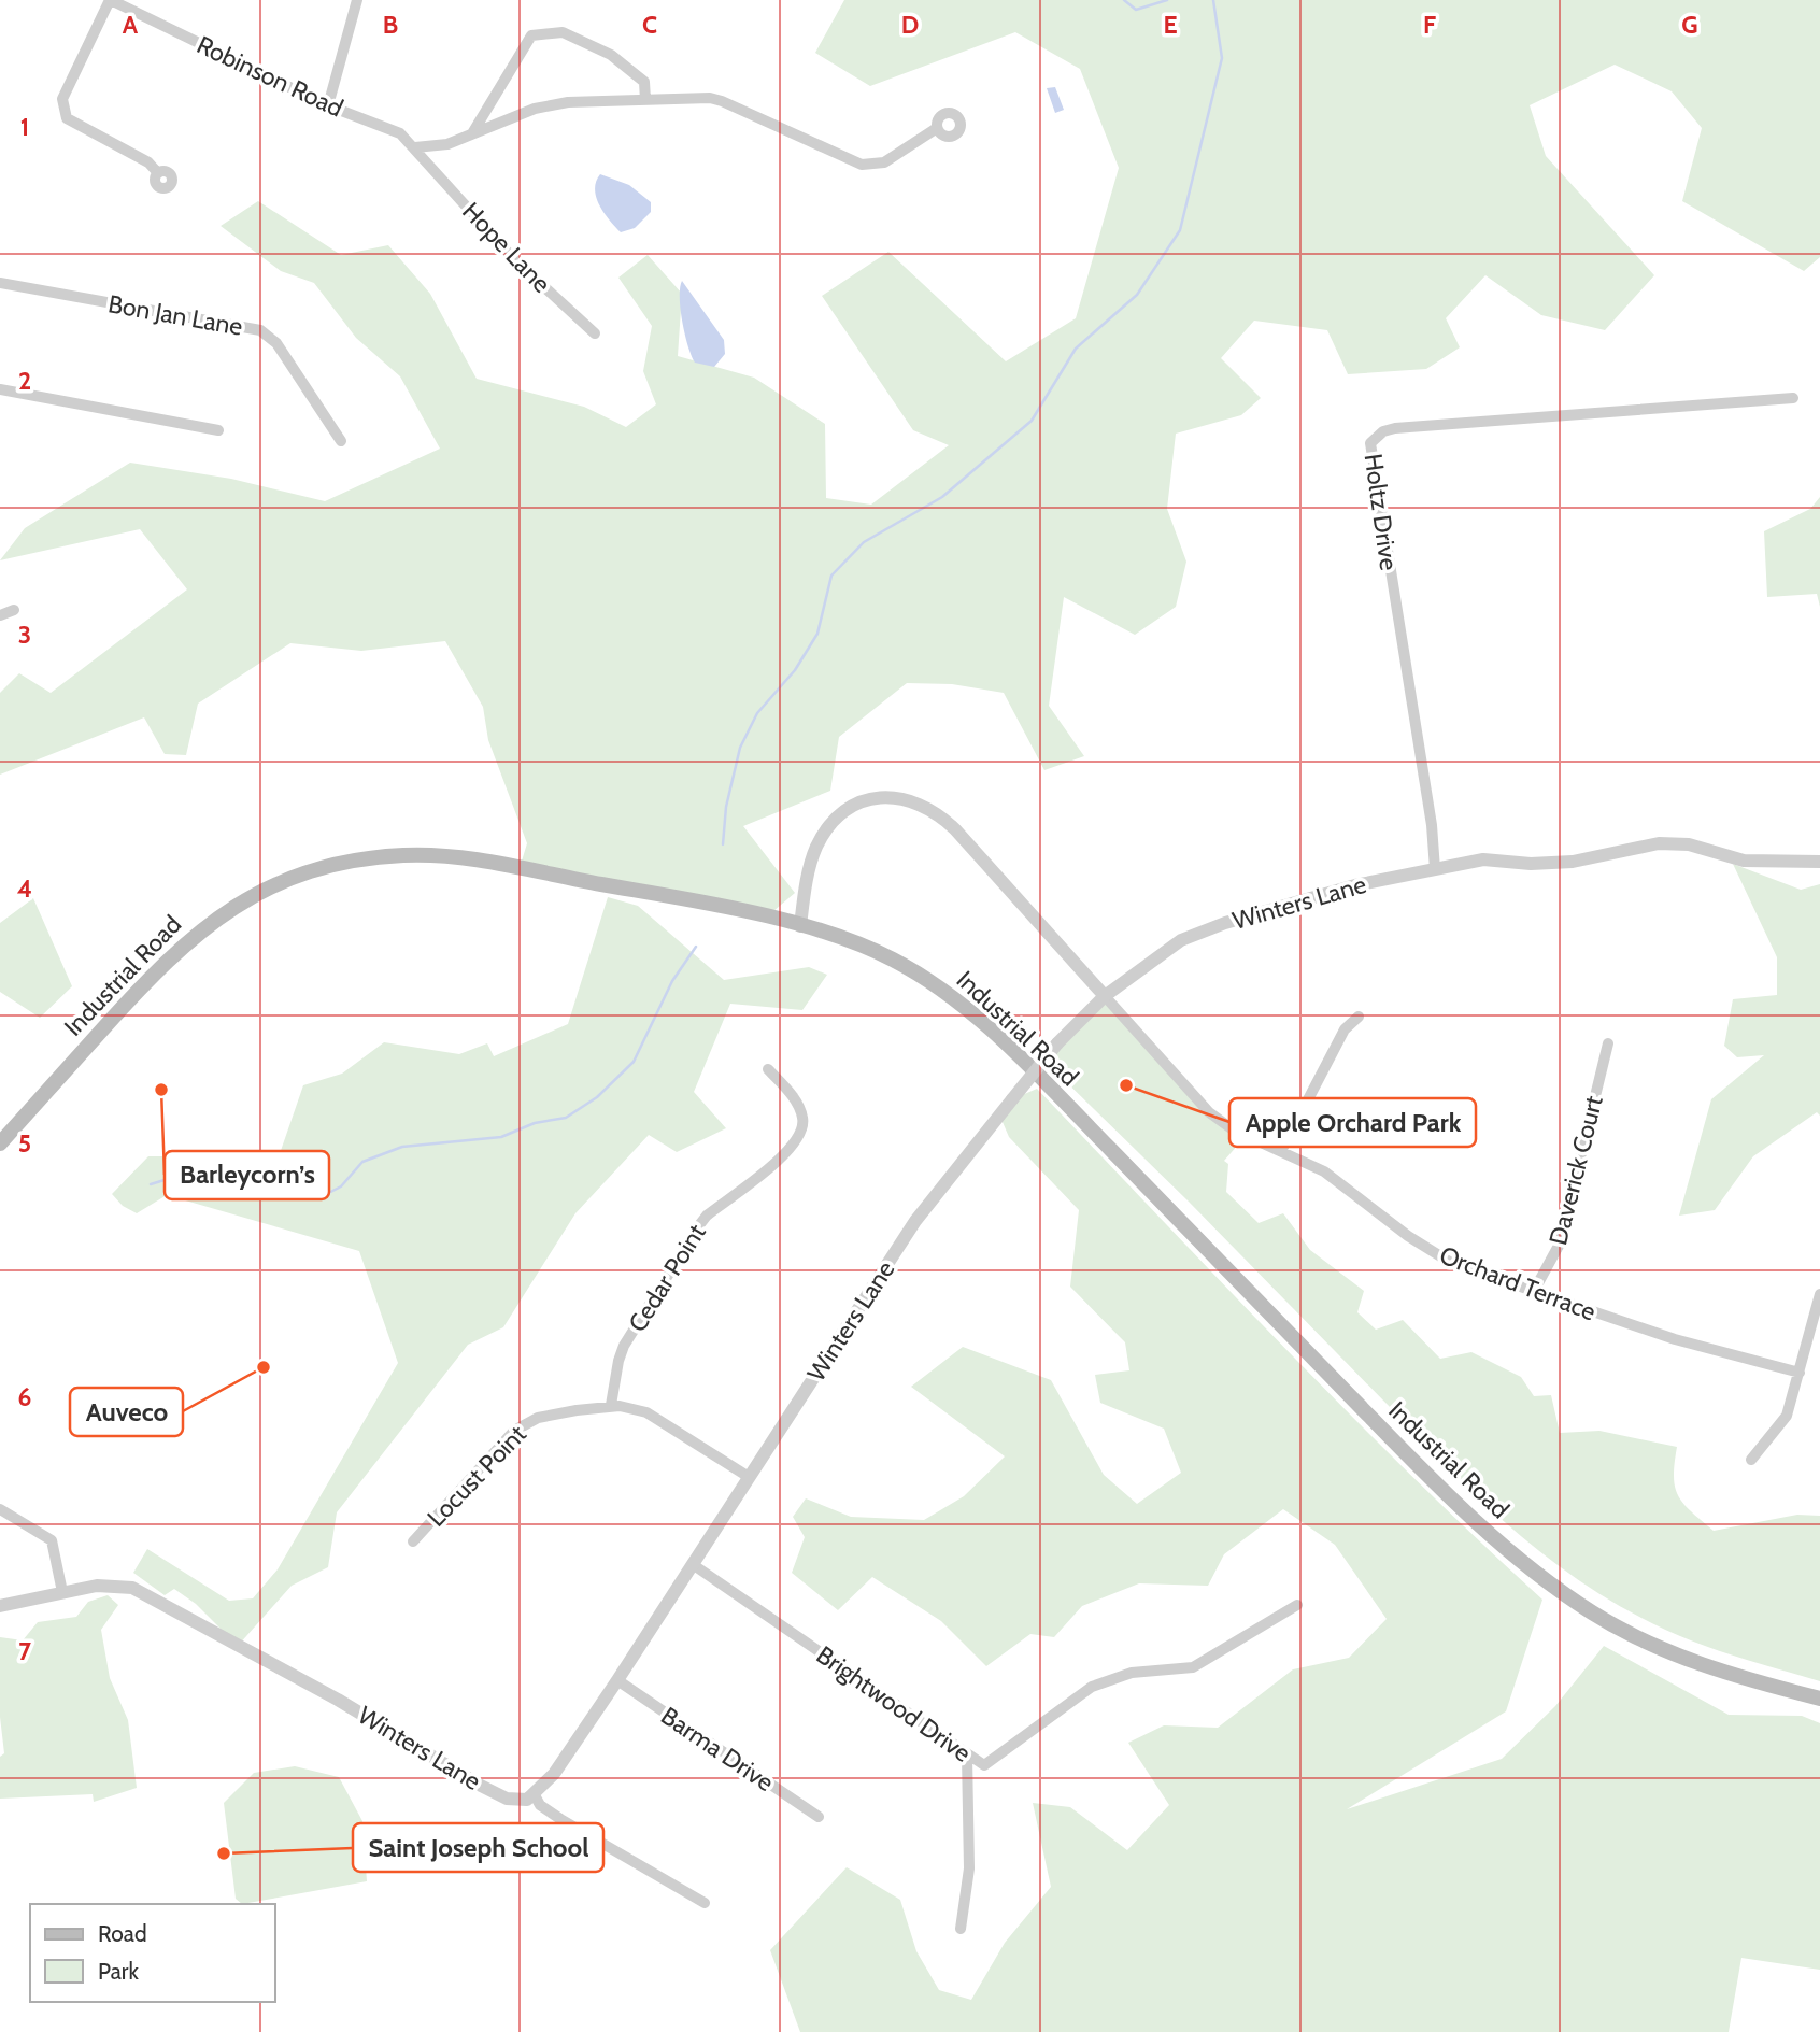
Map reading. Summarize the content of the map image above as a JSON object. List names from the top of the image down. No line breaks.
{"streets":{"main road":["Industrial Road"],"street":["Robinson Road","Hope Lane","Bon Jan Lane","Holtz Drive","Winters Lane","Daverick Court","Cedar Point","Orchard Terrace","Locust Point","Brightwood Drive","Barma Drive"]},"crossings":[["Robinson Road","Hope Lane"],["Holtz Drive","Winters Lane"],["Winters Lane","Orchard Terrace"],["Winters Lane","Locust Point"],["Winters Lane","Brightwood Drive"],["Winters Lane","Barma Drive"],["Daverick Court","Orchard Terrace"],["Cedar Point","Locust Point"]],"places":["Apple Orchard Park","Barleycorn’s","Auveco","Saint Joseph School"],"legend":["Road","Park"],"grid":{"columns":["A","B","C","D","E","F","G"],"rows":["1","2","3","4","5","6","7"]}}
